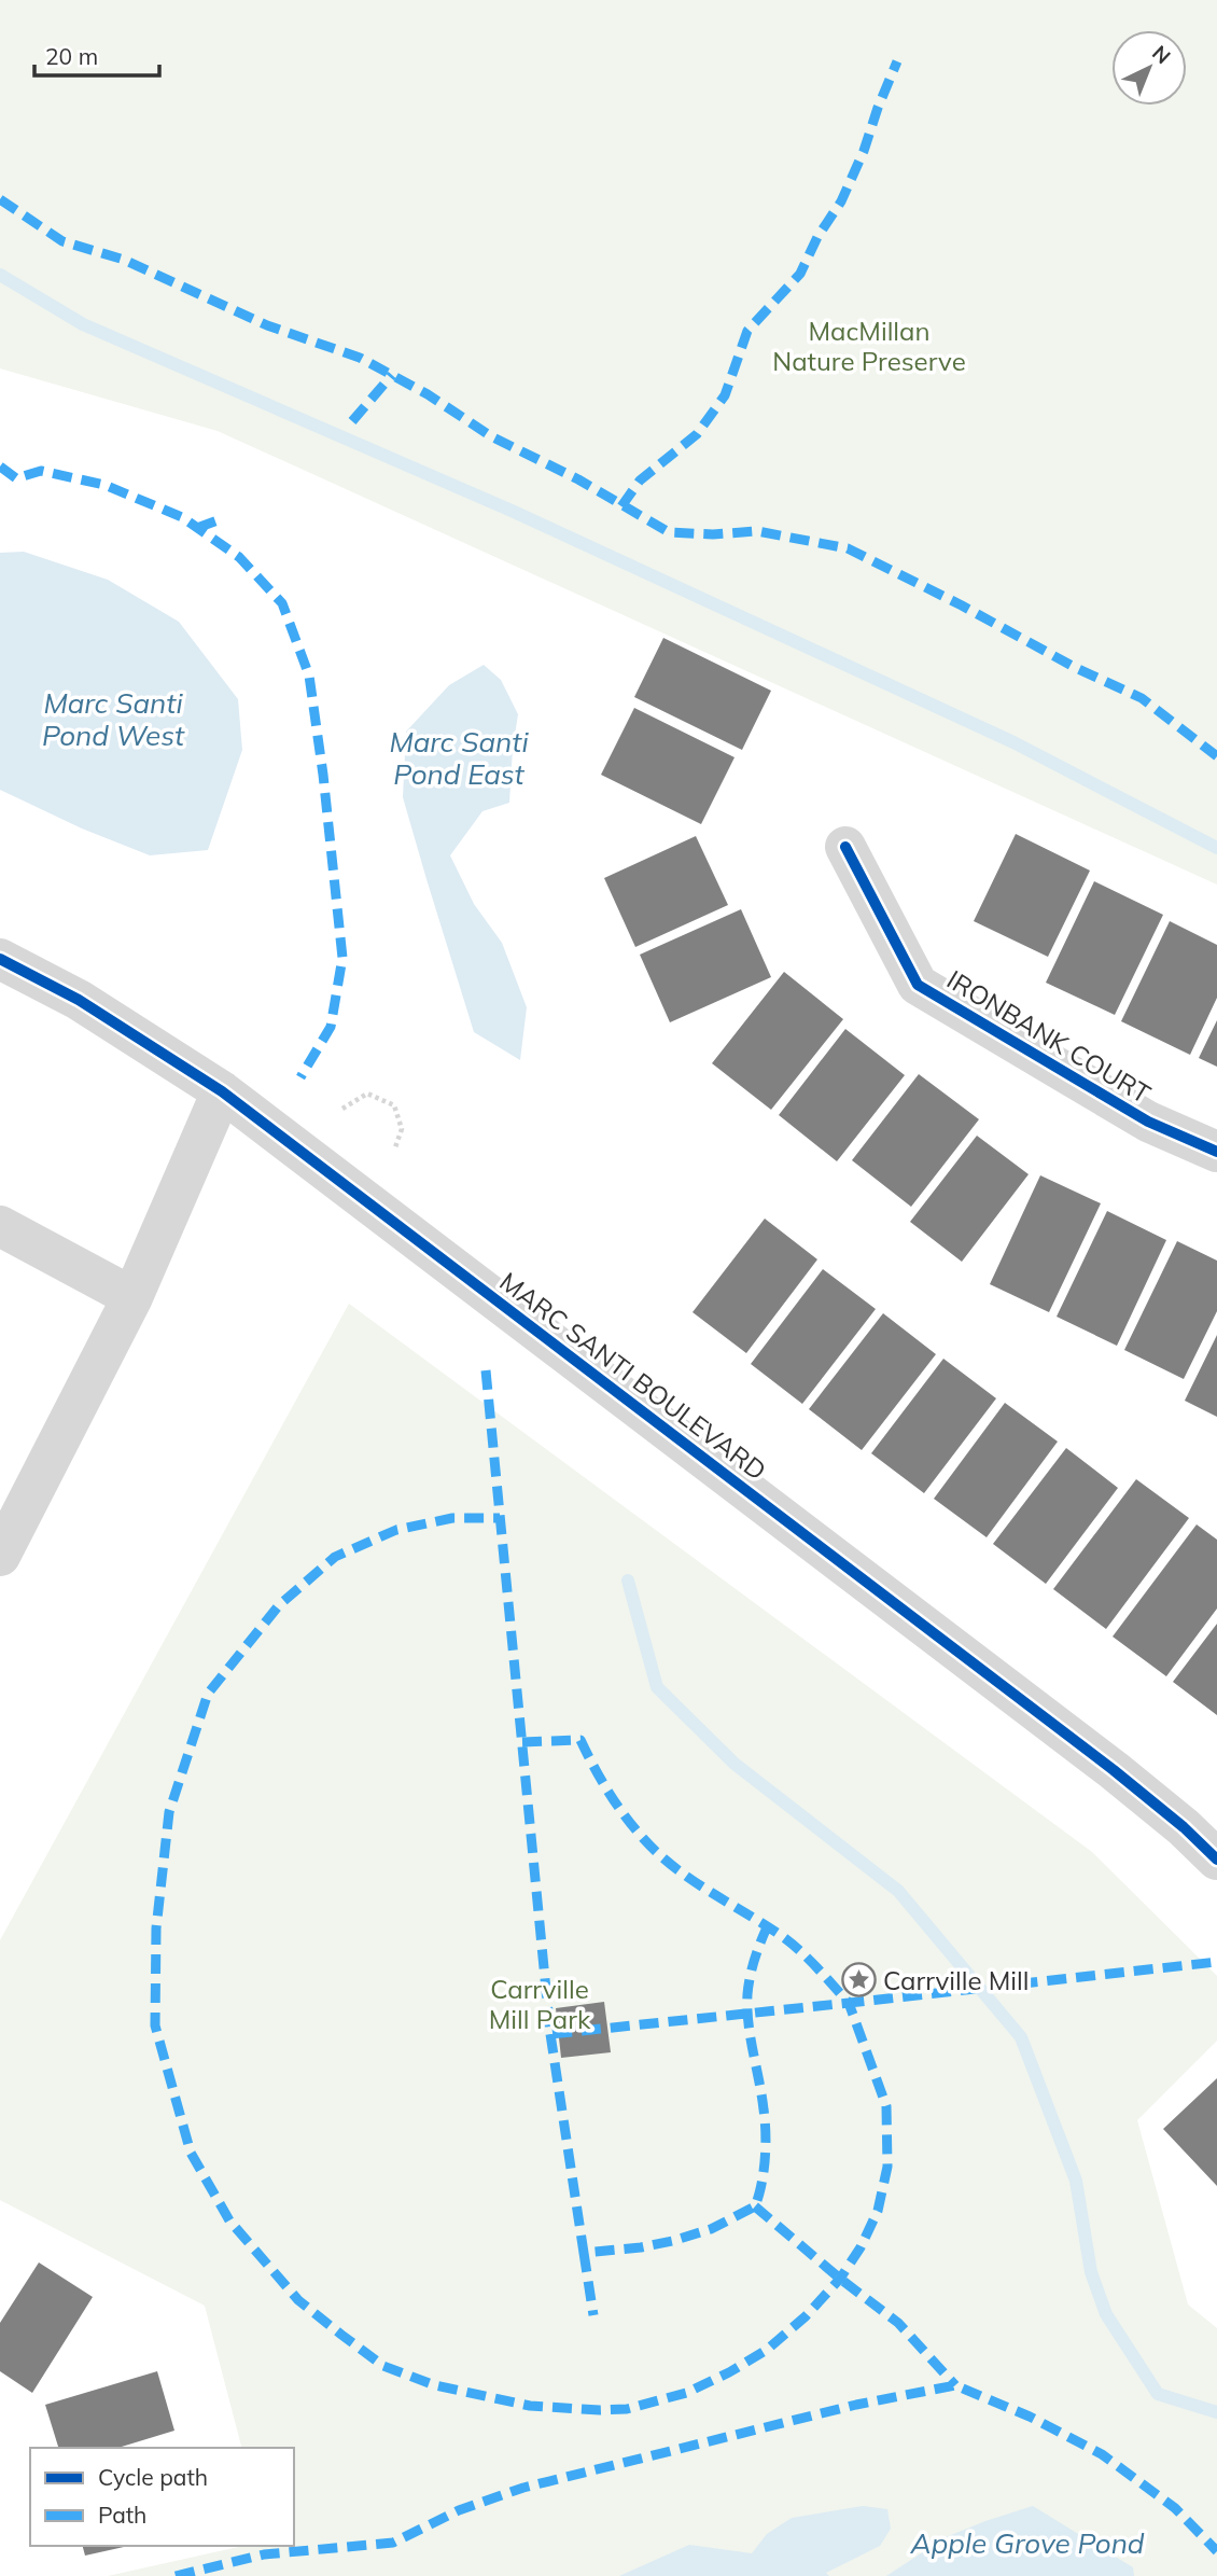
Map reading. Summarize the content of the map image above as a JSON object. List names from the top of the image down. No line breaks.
{"streets":{"street":["IRONBANK COURT","MARC SANTI BOULEVARD"]},"water":["Marc Santi Pond West","Marc Santi Pond East","Apple Grove Pond"],"parks":["MacMillan Nature Preserve","Carrville Mill Park"],"places":{"place":["Carrville Mill"]},"legend":["Cycle path","Path"],"scale_bar":"20 m","north":"top right"}
